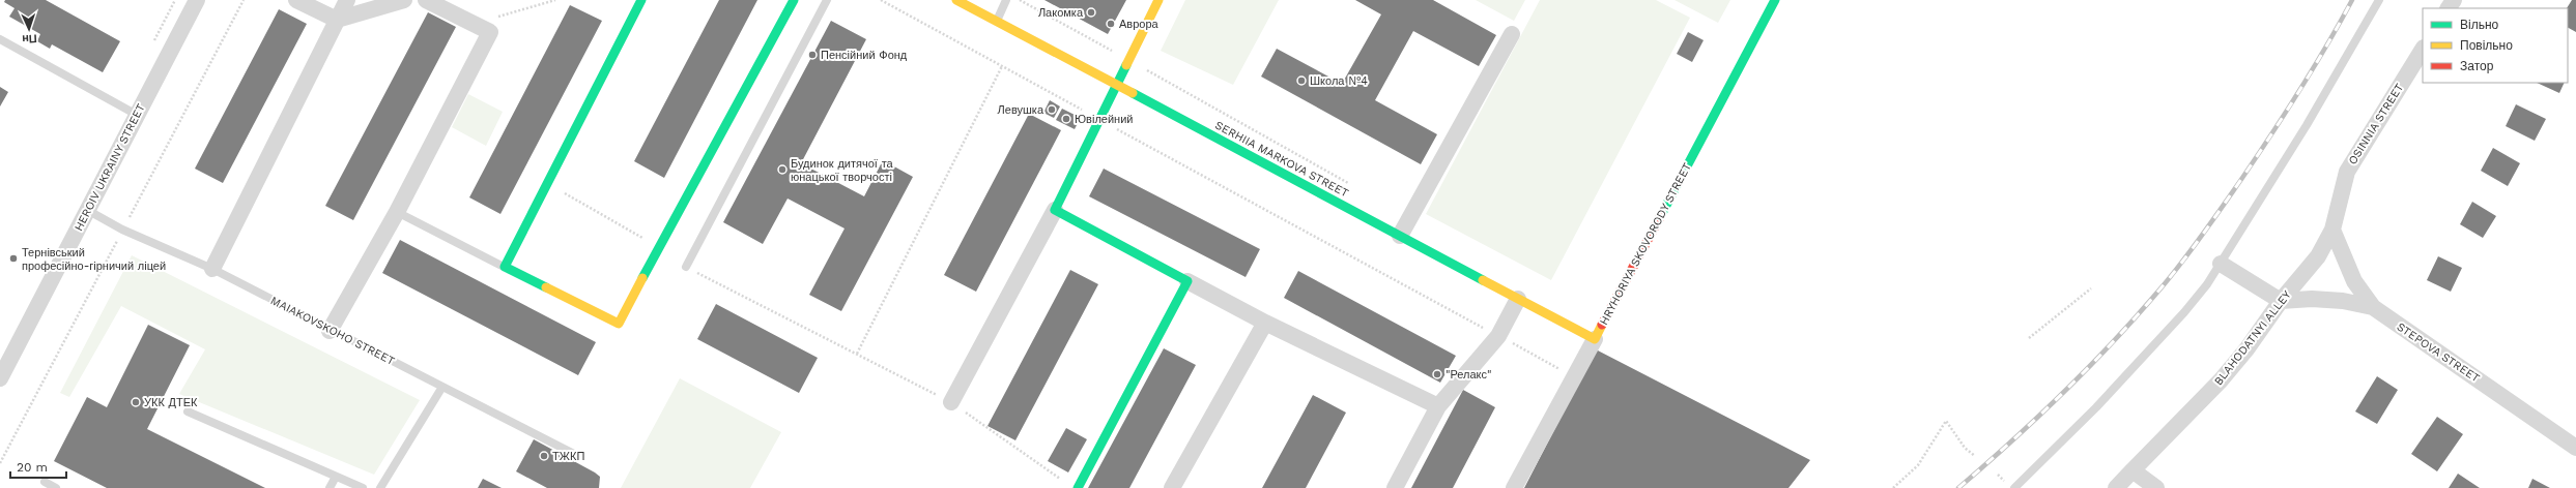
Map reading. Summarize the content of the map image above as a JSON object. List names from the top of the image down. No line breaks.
{"streets":{"street":["OSINNIA STREET","SERHIIA MARKOVA STREET","HEROIV UKRAINY STREET","HRYHORIYA SKOVORODY STREET","BLAHODATNYI ALLEY","STEPOVA STREET"],"lane":["MAIAKOVSKOHO STREET"]},"crossings":[["OSINNIA STREET","BLAHODATNYI ALLEY"],["OSINNIA STREET","STEPOVA STREET"],["SERHIIA MARKOVA STREET","HRYHORIYA SKOVORODY STREET"],["HEROIV UKRAINY STREET","MAIAKOVSKOHO STREET"],["BLAHODATNYI ALLEY","STEPOVA STREET"]],"places":["Лакомка","Аврора","Пенсійний Фонд","Школа №4","Левушка","Ювілейний","Будинок дитячої та юнацької творчості","Тернівський професійно-гірничий ліцей","\"Релакс\"","УКК ДТЕК","ТЖКП"],"legend":["Вільно","Повільно","Затор"],"scale_bar":"20 m","north":"bottom"}
